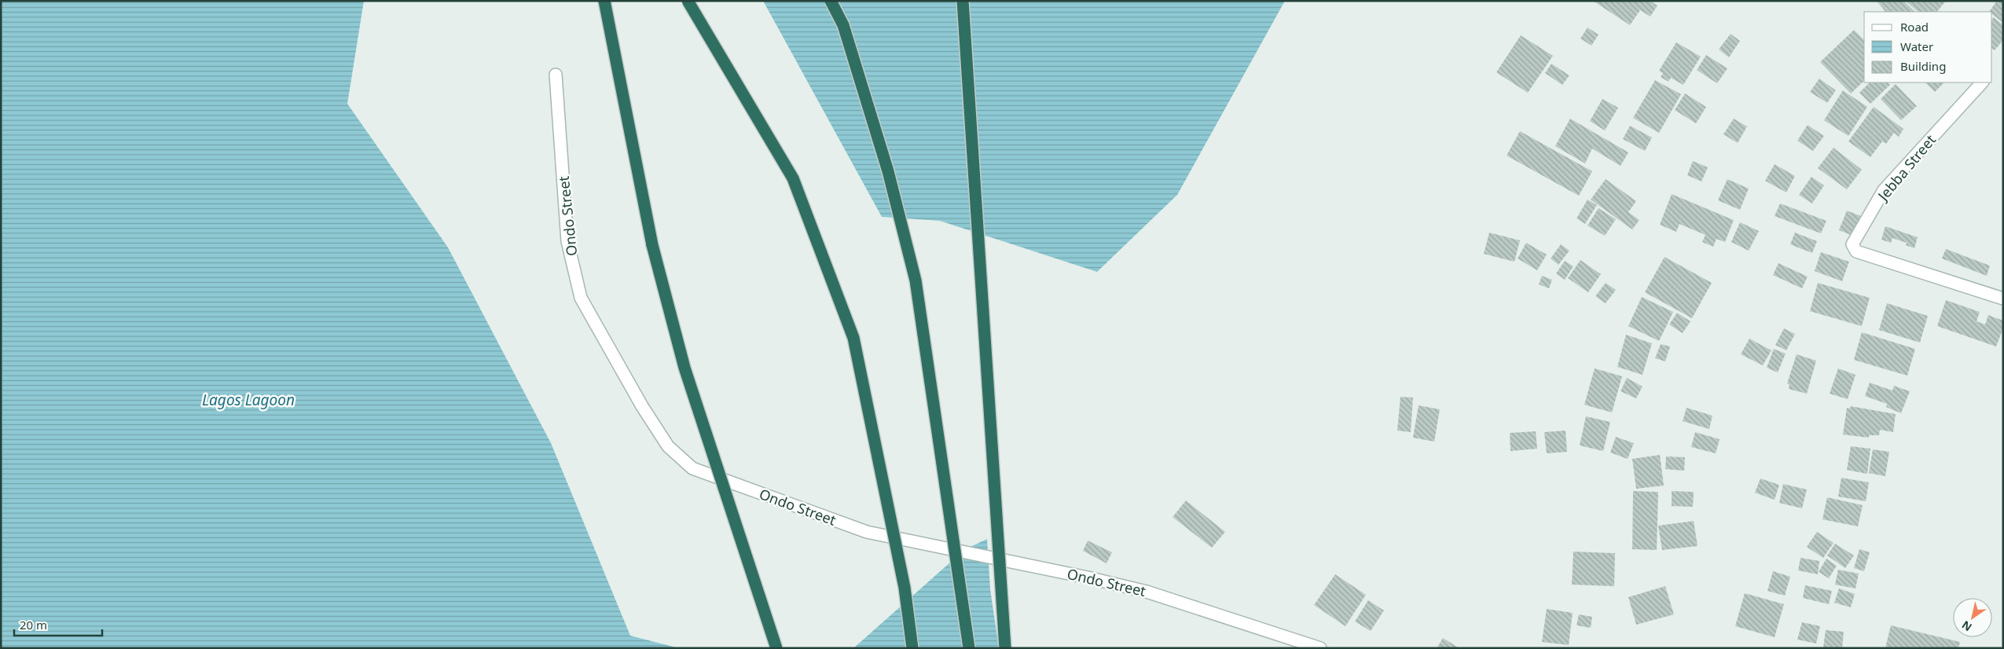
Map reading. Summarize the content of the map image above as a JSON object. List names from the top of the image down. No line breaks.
{"streets":{"street":["Jebba Street","Ondo Street"]},"water":["Lagos Lagoon"],"legend":["Road","Water","Building"],"scale_bar":"20 m","north":"bottom left"}
